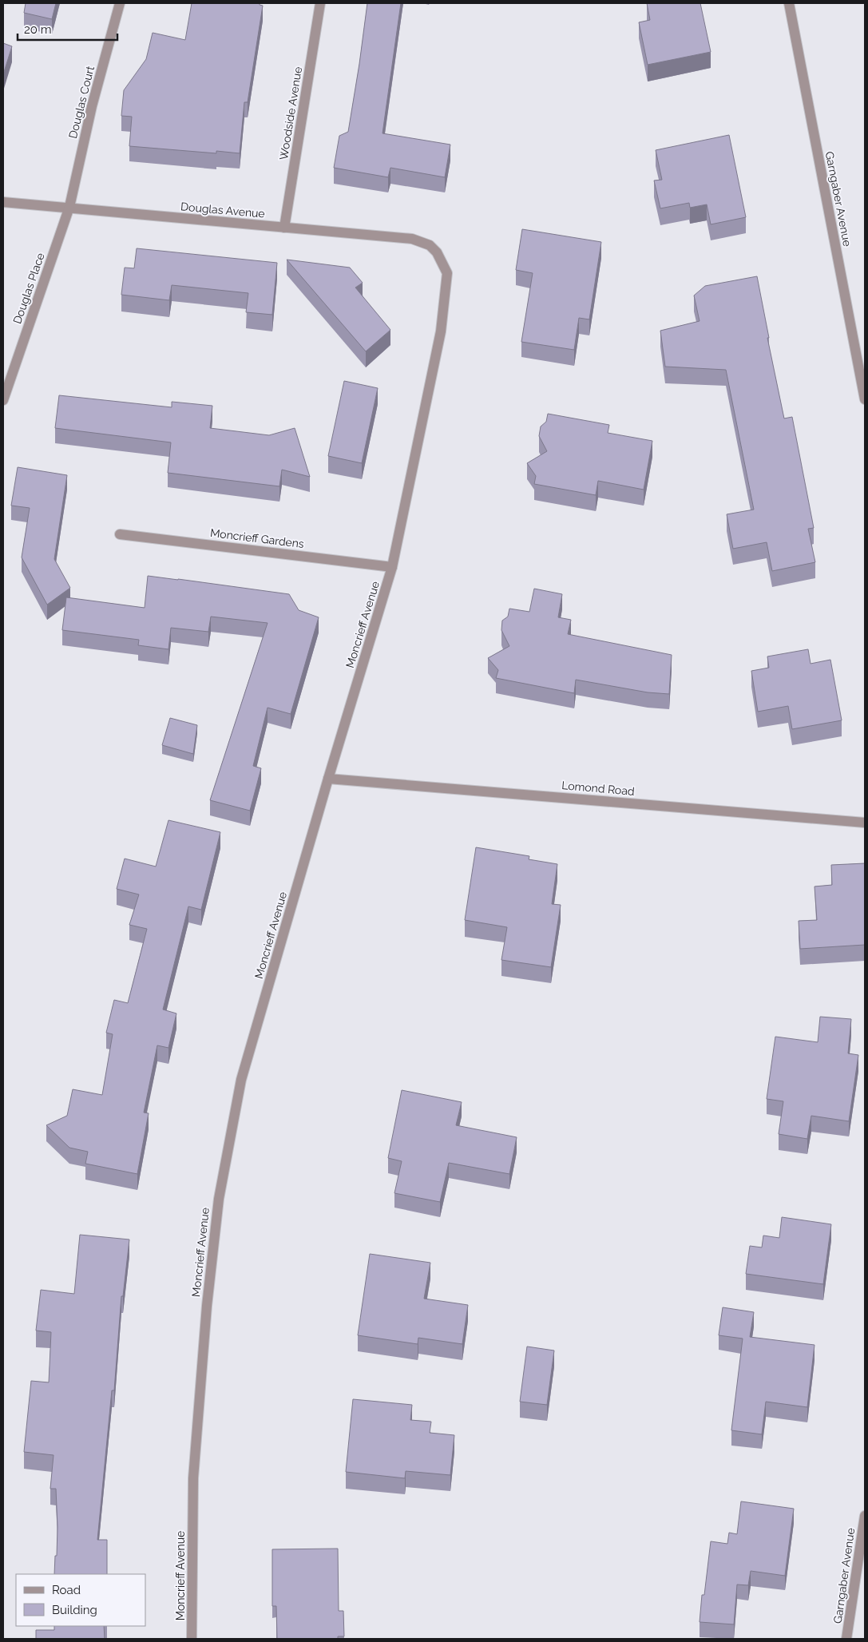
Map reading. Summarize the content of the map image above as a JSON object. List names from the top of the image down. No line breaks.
{"streets":{"street":["Douglas Court","Woodside Avenue","Garngaber Avenue","Douglas Avenue","Douglas Place","Moncrieff Gardens","Moncrieff Avenue","Lomond Road"]},"crossings":[["Douglas Court","Douglas Avenue"],["Douglas Court","Douglas Place"],["Woodside Avenue","Douglas Avenue"],["Douglas Avenue","Douglas Place"],["Douglas Avenue","Moncrieff Avenue"],["Moncrieff Gardens","Moncrieff Avenue"],["Moncrieff Avenue","Lomond Road"]],"legend":["Road","Building"],"scale_bar":"20 m"}
